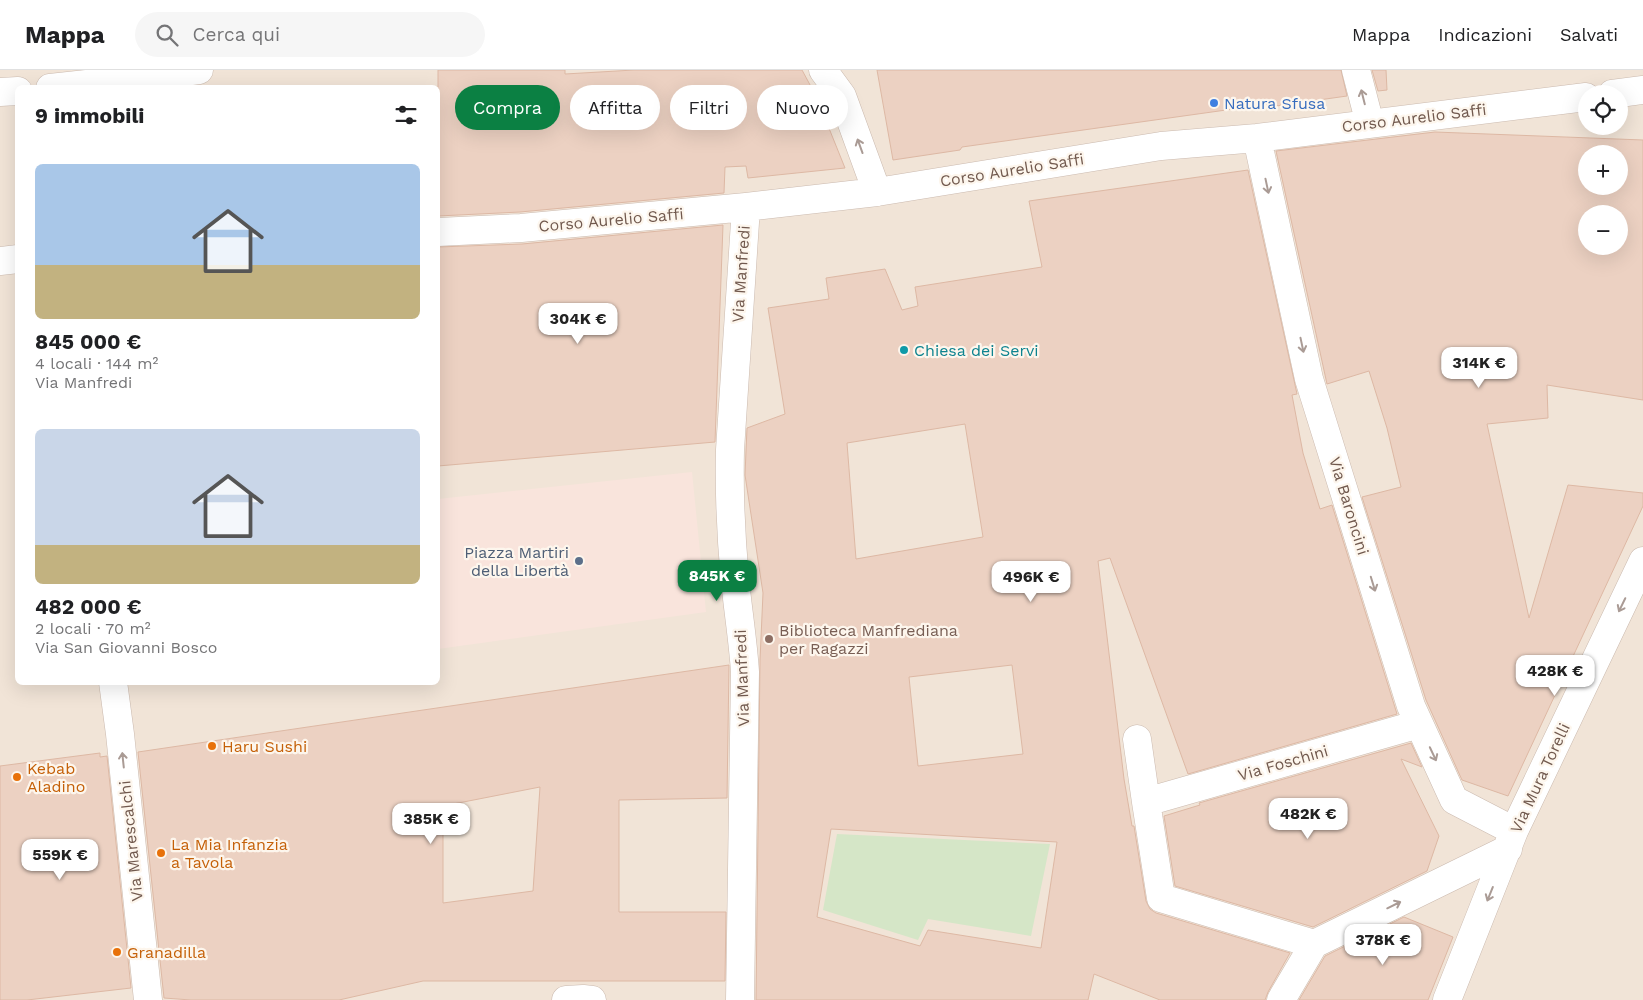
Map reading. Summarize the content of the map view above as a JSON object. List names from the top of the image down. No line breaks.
{"streets":{"street":["Corso Aurelio Saffi","Via Manfredi","Via Baroncini","Via Foschini","Via Mura Torelli","Via Marescalchi"]},"crossings":[["Corso Aurelio Saffi","Via Manfredi"],["Corso Aurelio Saffi","Via Baroncini"],["Via Baroncini","Via Foschini"],["Via Baroncini","Via Mura Torelli"]],"one_way":["Via Baroncini","Via Mura Torelli","Via Marescalchi"],"places":["Natura Sfusa","Chiesa dei Servi","Piazza Martiri della Libertà","Biblioteca Manfrediana per Ragazzi","Haru Sushi","Kebab Aladino","La Mia Infanzia a Tavola","Granadilla"],"page":{"header":"Mappa","search":"Cerca qui","nav":["Mappa","Indicazioni","Salvati"],"map_buttons":["+","−"],"chip":["Compra","Affitta","Filtri","Nuovo"],"heading":"9 immobili","list":[{"name":"845 000 €","note":"4 locali · 144 m² · Via Manfredi"},{"name":"482 000 €","note":"2 locali · 70 m² · Via San Giovanni Bosco"}],"price":["304K €","314K €","845K €","496K €","428K €","482K €","385K €","559K €","378K €"]}}
